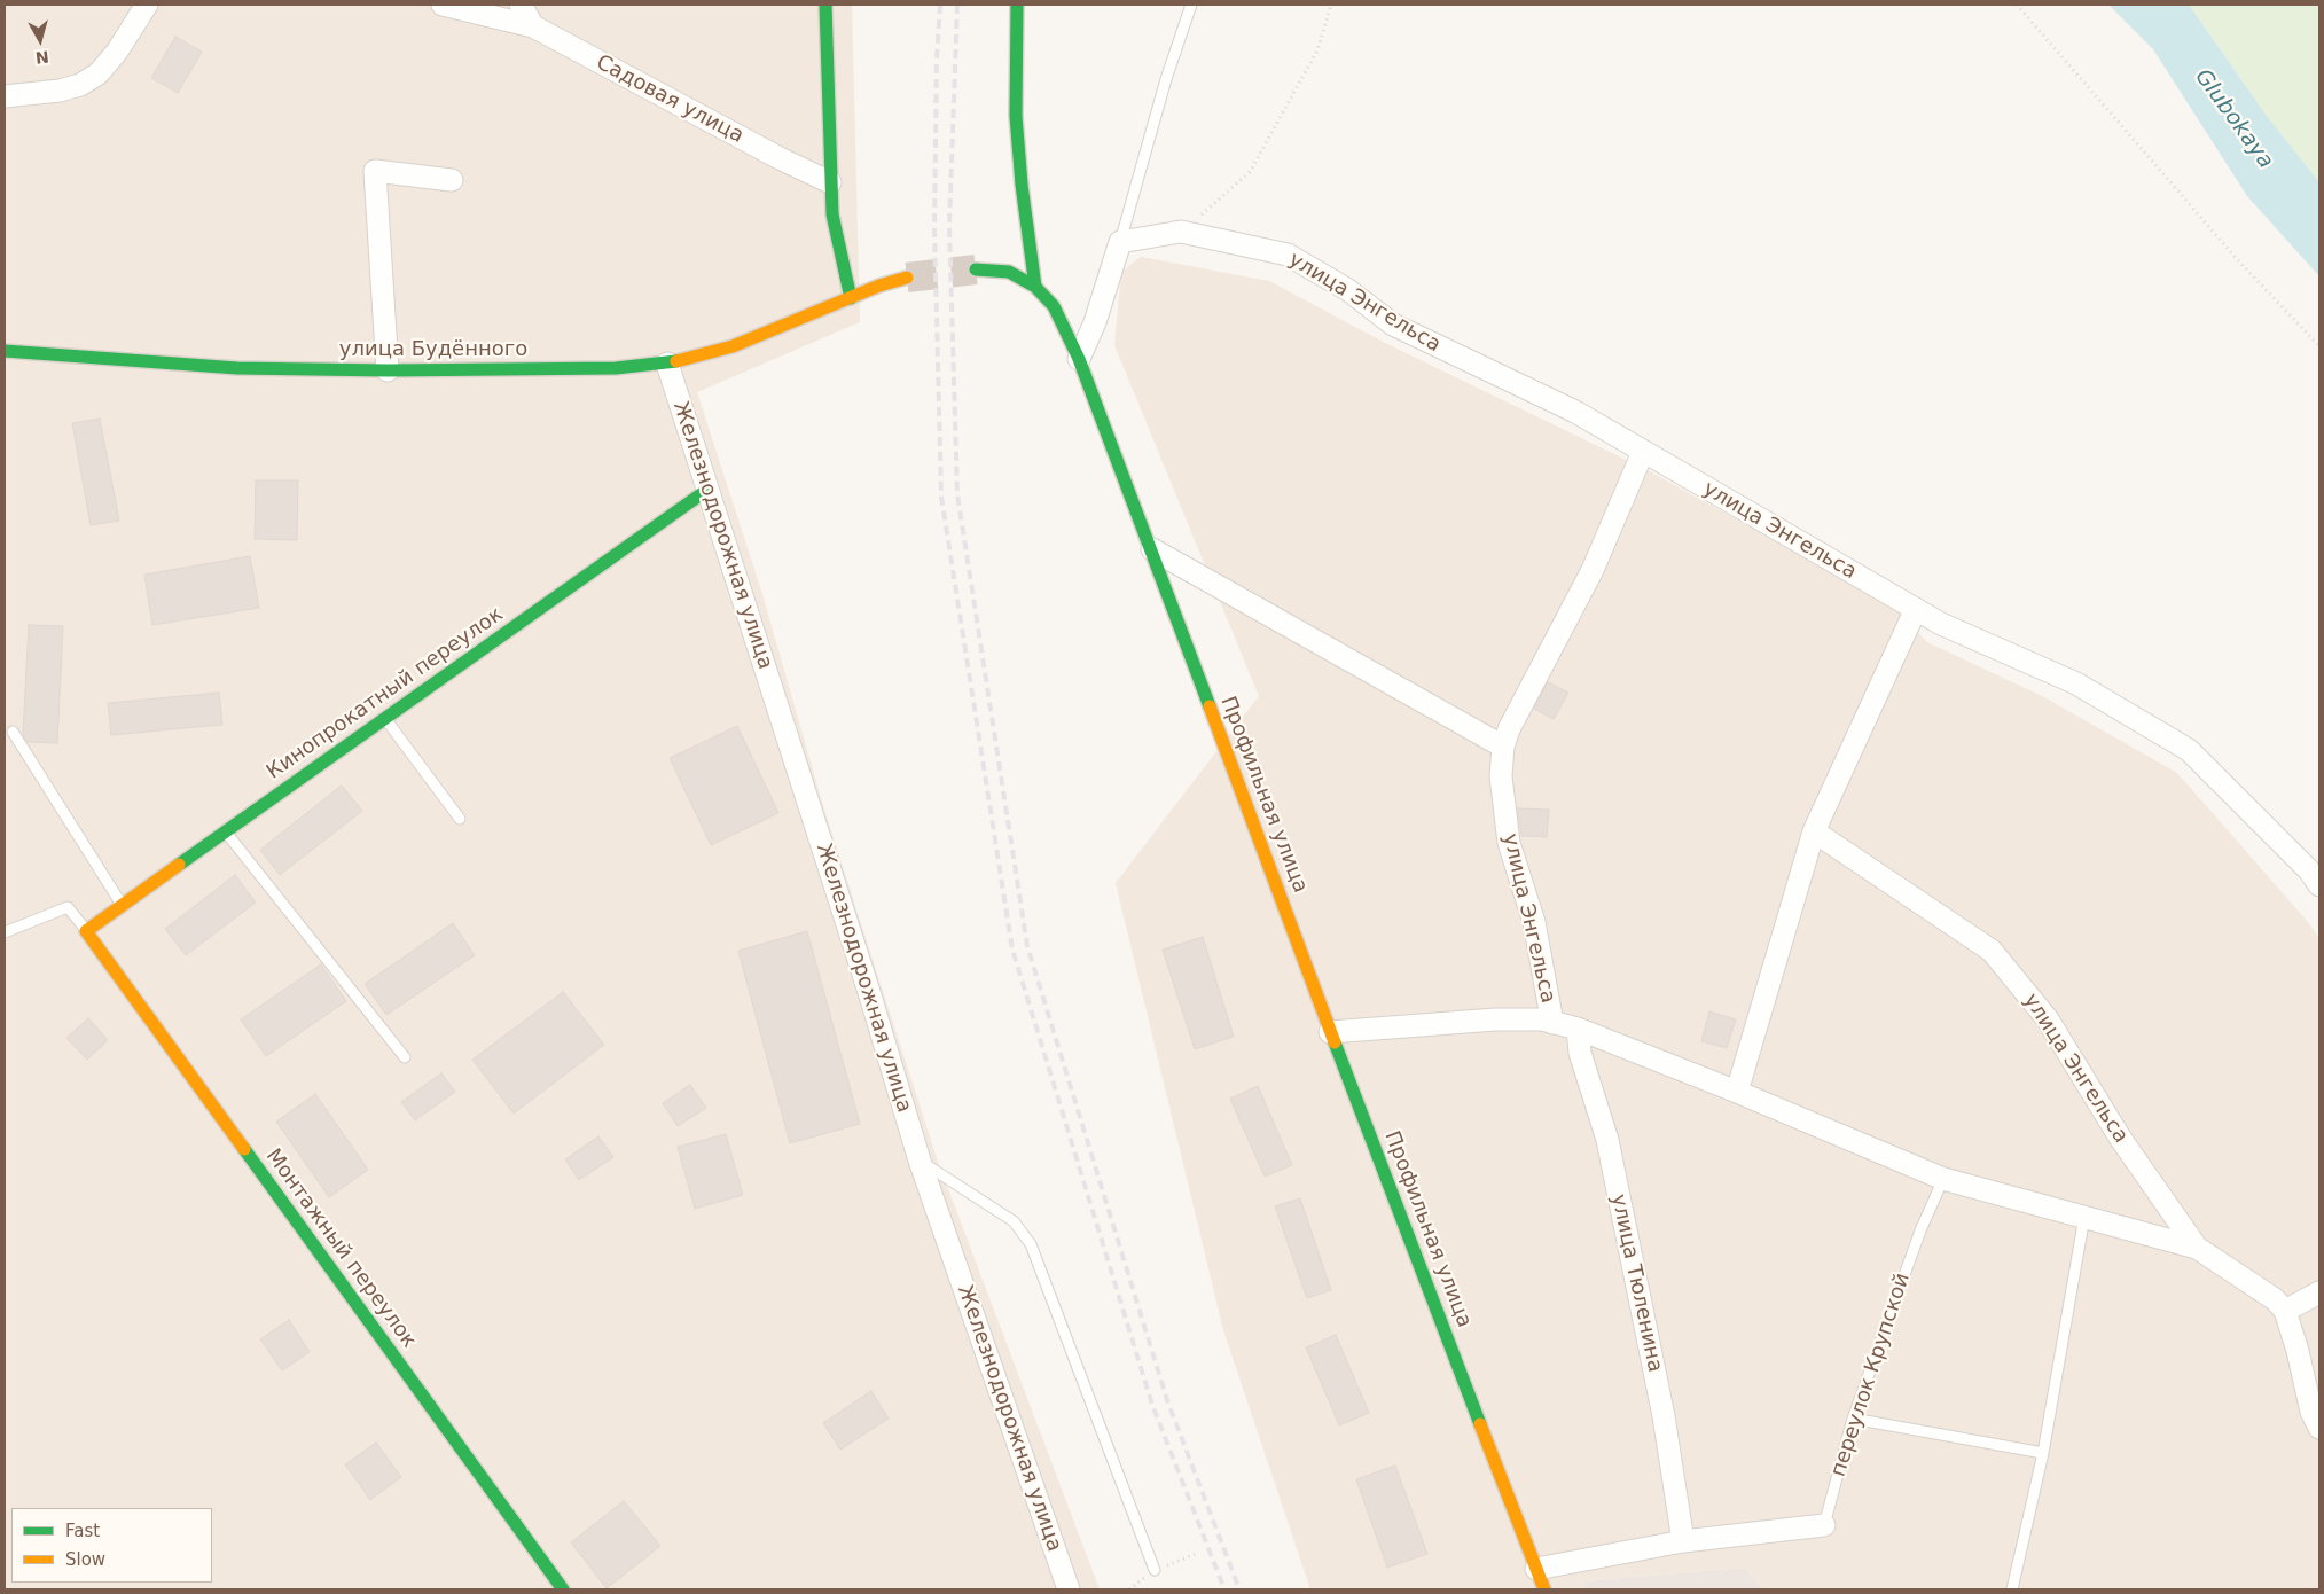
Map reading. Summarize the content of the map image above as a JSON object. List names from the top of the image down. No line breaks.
{"streets":{"main road":["улица Будённого","Кинопрокатный переулок","Профильная улица","Монтажный переулок"],"street":["Садовая улица","улица Энгельса","Железнодорожная улица","улица Тюленина","переулок Крупской"]},"crossings":[["улица Энгельса","Профильная улица"],["улица Энгельса","улица Тюленина"],["улица Будённого","Железнодорожная улица"],["Железнодорожная улица","Кинопрокатный переулок"],["Кинопрокатный переулок","Монтажный переулок"],["Профильная улица","переулок Крупской"],["улица Тюленина","переулок Крупской"]],"water":["Glubokaya"],"legend":["Fast","Slow"],"north":"bottom"}
